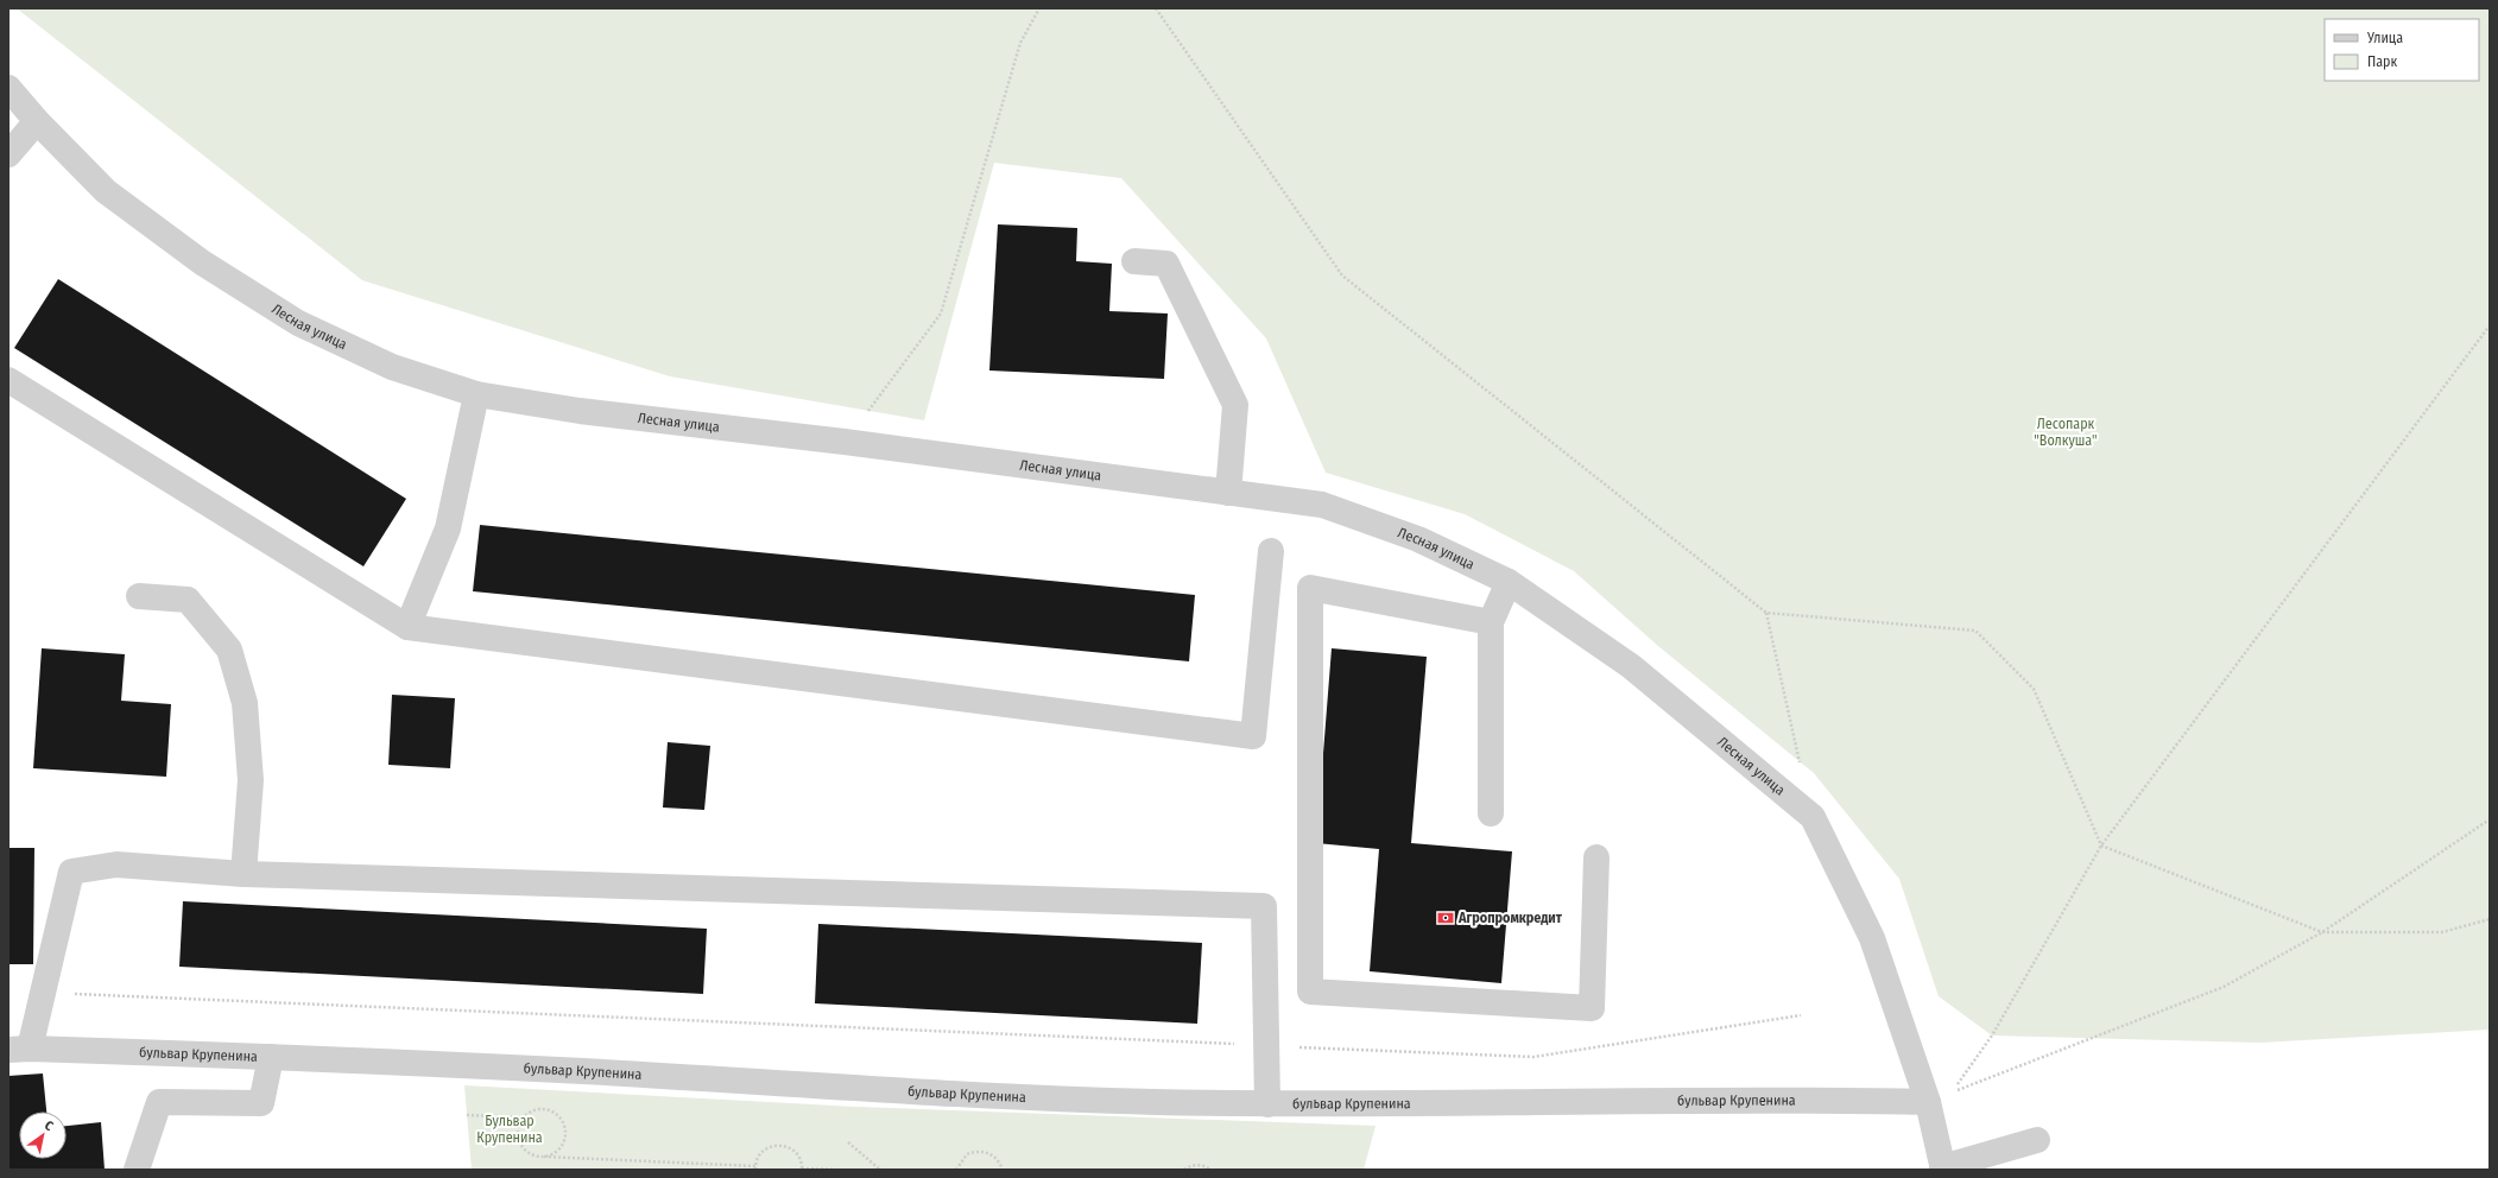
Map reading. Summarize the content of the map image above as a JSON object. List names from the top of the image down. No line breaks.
{"streets":{"street":["Лесная улица","бульвар Крупенина"]},"crossings":[["Лесная улица","бульвар Крупенина"]],"parks":["Лесопарк \"Волкуша\"","Бульвар Крупенина"],"places":{"bank":["Агропромкредит"]},"legend":["Улица","Парк"],"north":"top right"}
